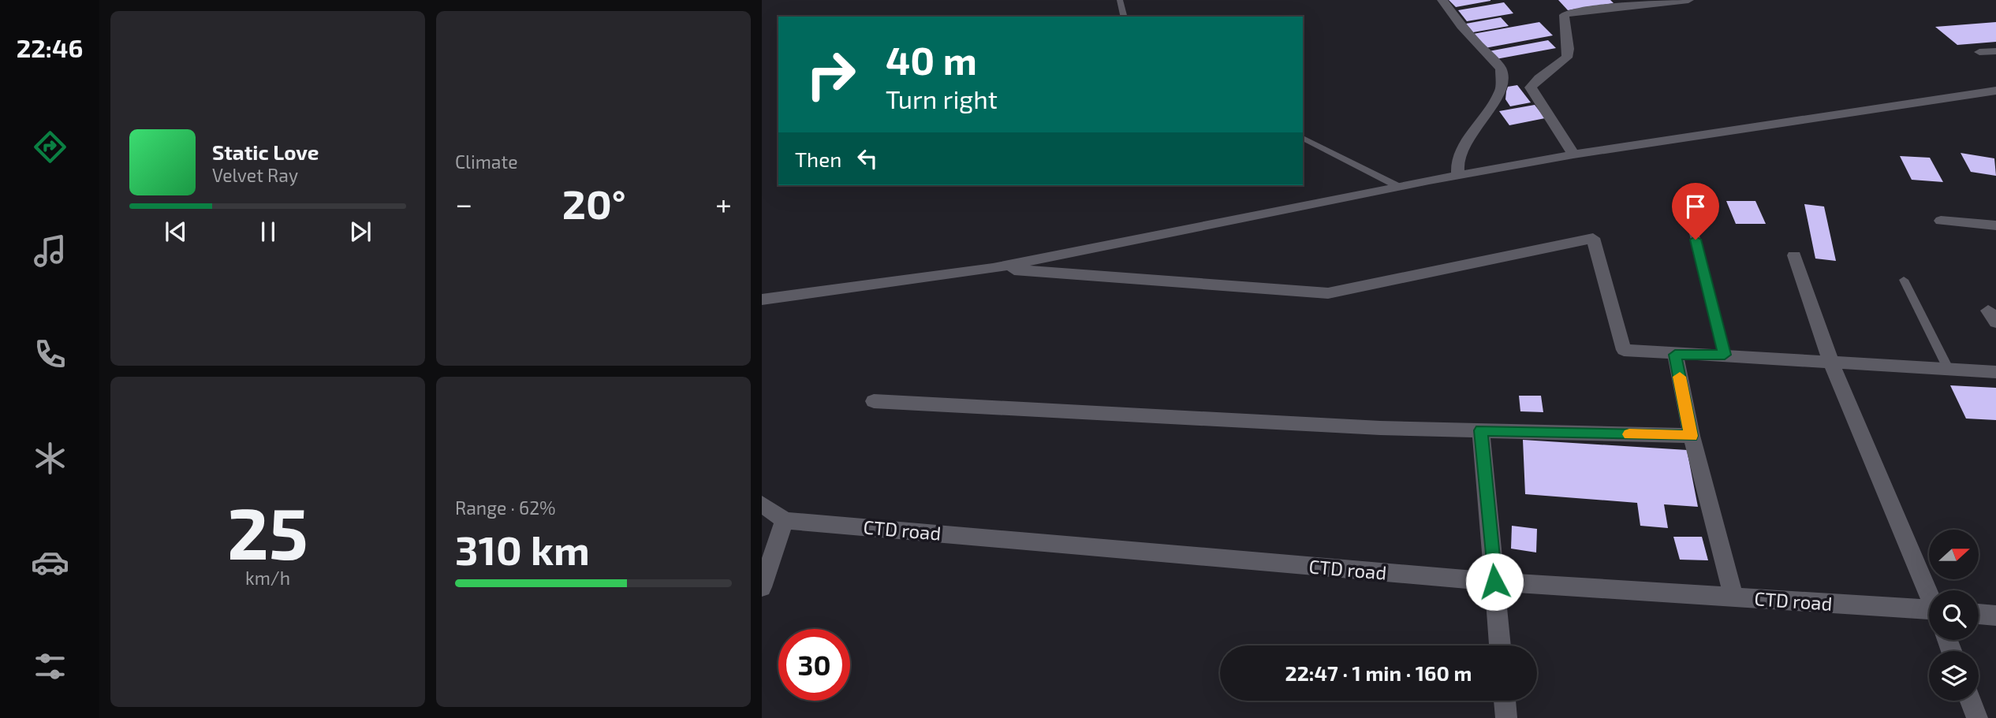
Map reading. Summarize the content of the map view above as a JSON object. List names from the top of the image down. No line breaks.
{"streets":{"street":["CTD road"]},"north":"right","page":{"tabs":"22:46","tile":["Climate",["25","km/h"],["Range · 62%","310 km"]],"turn":["40 m","Turn right"],"song":["Static Love","Velvet Ray"],"then":"Then","heat":["−","20°","+"],"limit":"30","trip":"22:47 · 1 min · 160 m"}}
